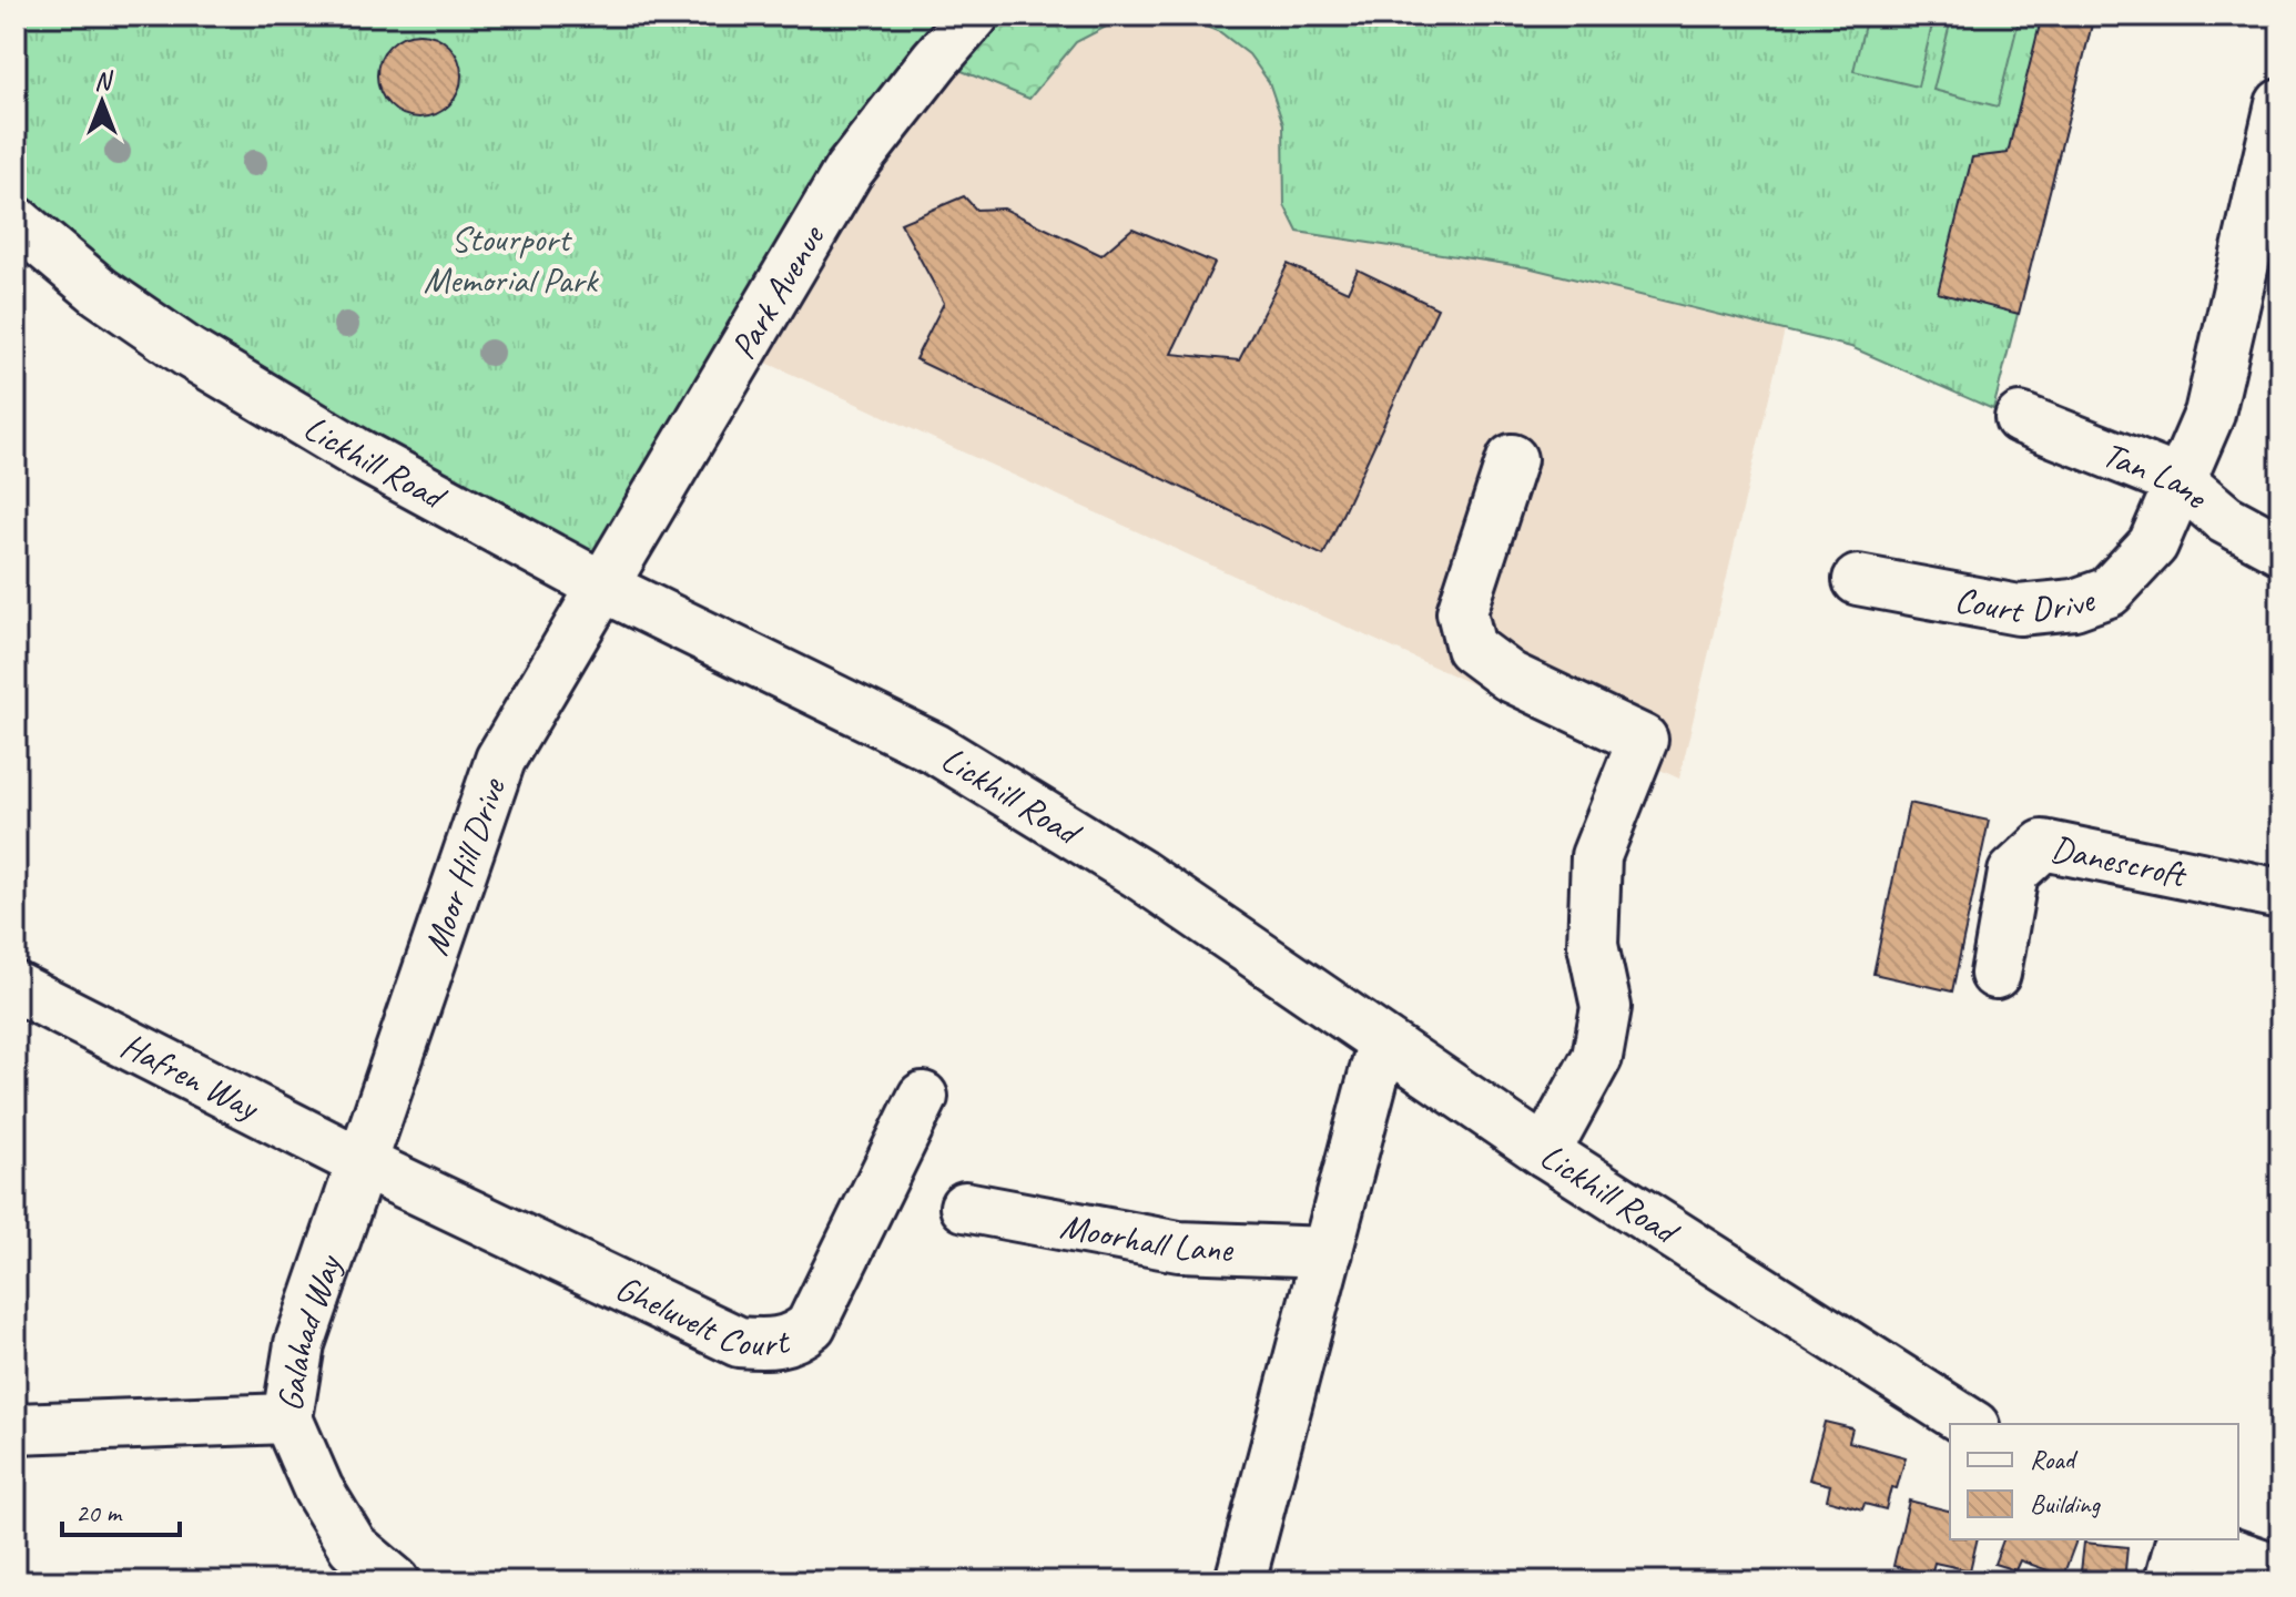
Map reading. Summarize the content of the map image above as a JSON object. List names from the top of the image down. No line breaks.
{"streets":{"street":["Park Avenue","Lickhill Road","Tan Lane","Court Drive","Danescroft","Moor Hill Drive","Hafren Way","Moorhall Lane","Gheluvelt Court","Galahad Way"]},"crossings":[["Park Avenue","Lickhill Road"],["Park Avenue","Moor Hill Drive"],["Lickhill Road","Moor Hill Drive"],["Tan Lane","Court Drive"],["Moor Hill Drive","Hafren Way"],["Moor Hill Drive","Gheluvelt Court"],["Moor Hill Drive","Galahad Way"],["Hafren Way","Gheluvelt Court"],["Hafren Way","Galahad Way"],["Gheluvelt Court","Galahad Way"]],"parks":["Stourport Memorial Park"],"legend":["Road","Building"],"scale_bar":"20 m","north":"top"}
